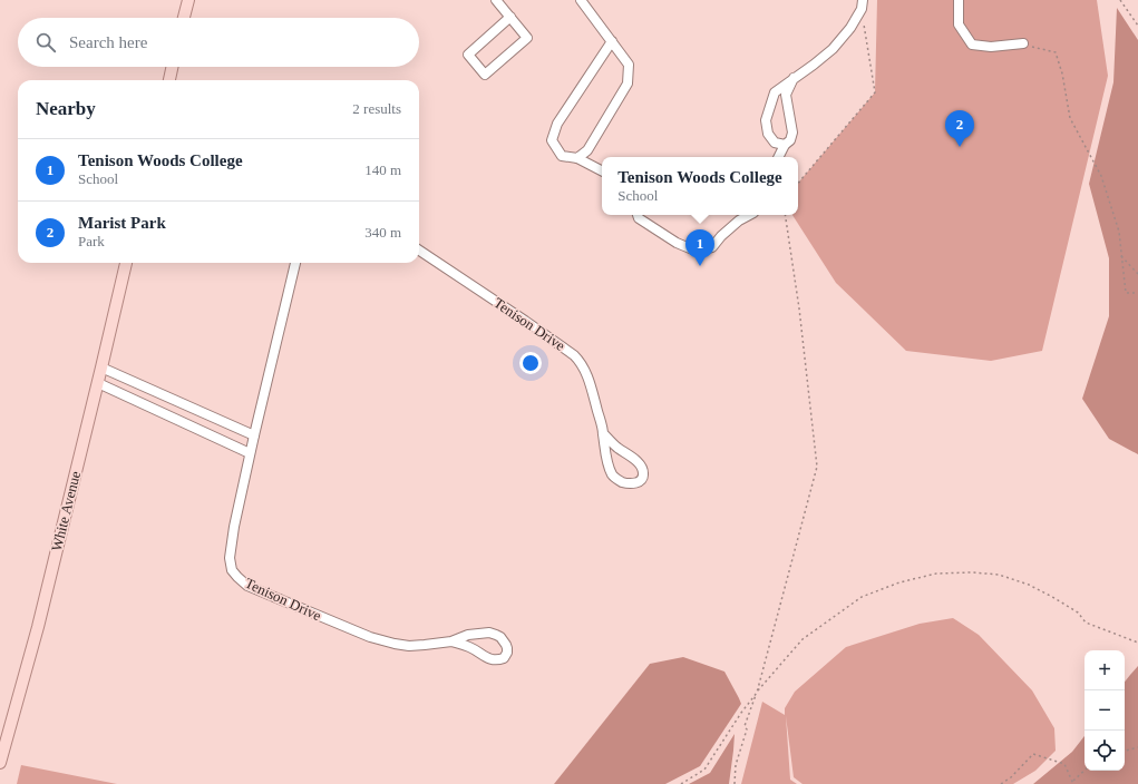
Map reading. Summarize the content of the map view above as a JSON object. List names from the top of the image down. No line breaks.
{"streets":{"main road":["White Avenue"],"street":["Tenison Drive"]},"page":{"search":"Search here","heading":["Nearby","2 results"],"pins":["2","1"],"list":[{"mark":"1","name":"Tenison Woods College","note":"School","value":"140 m"},{"mark":"2","name":"Marist Park","note":"Park","value":"340 m"}],"popup":["Tenison Woods College","School"],"map_buttons":["+","−"]}}
